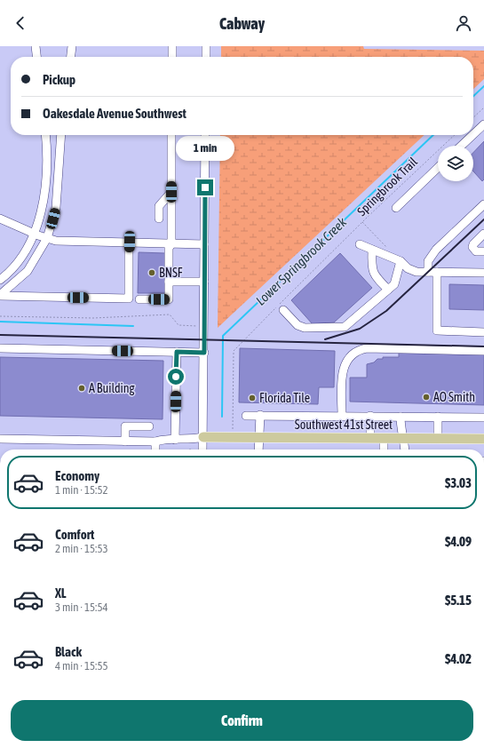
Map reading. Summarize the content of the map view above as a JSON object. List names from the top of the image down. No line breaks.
{"streets":{"main road":["Southwest 41st Street"],"path":["Springbrook Trail"]},"water":["Lower Springbrook Creek"],"places":["BNSF","A Building","AO Smith","Florida Tile"],"page":{"header":"Cabway","banner":["Pickup","Oakesdale Avenue Southwest"],"bubble":"1 min","list":[{"name":"Economy","note":"1 min · 15:52","value":"$3.03"},{"name":"Comfort","note":"2 min · 15:53","value":"$4.09"},{"name":"XL","note":"3 min · 15:54","value":"$5.15"},{"name":"Black","note":"4 min · 15:55","value":"$4.02"}],"buttons":"Confirm"}}
